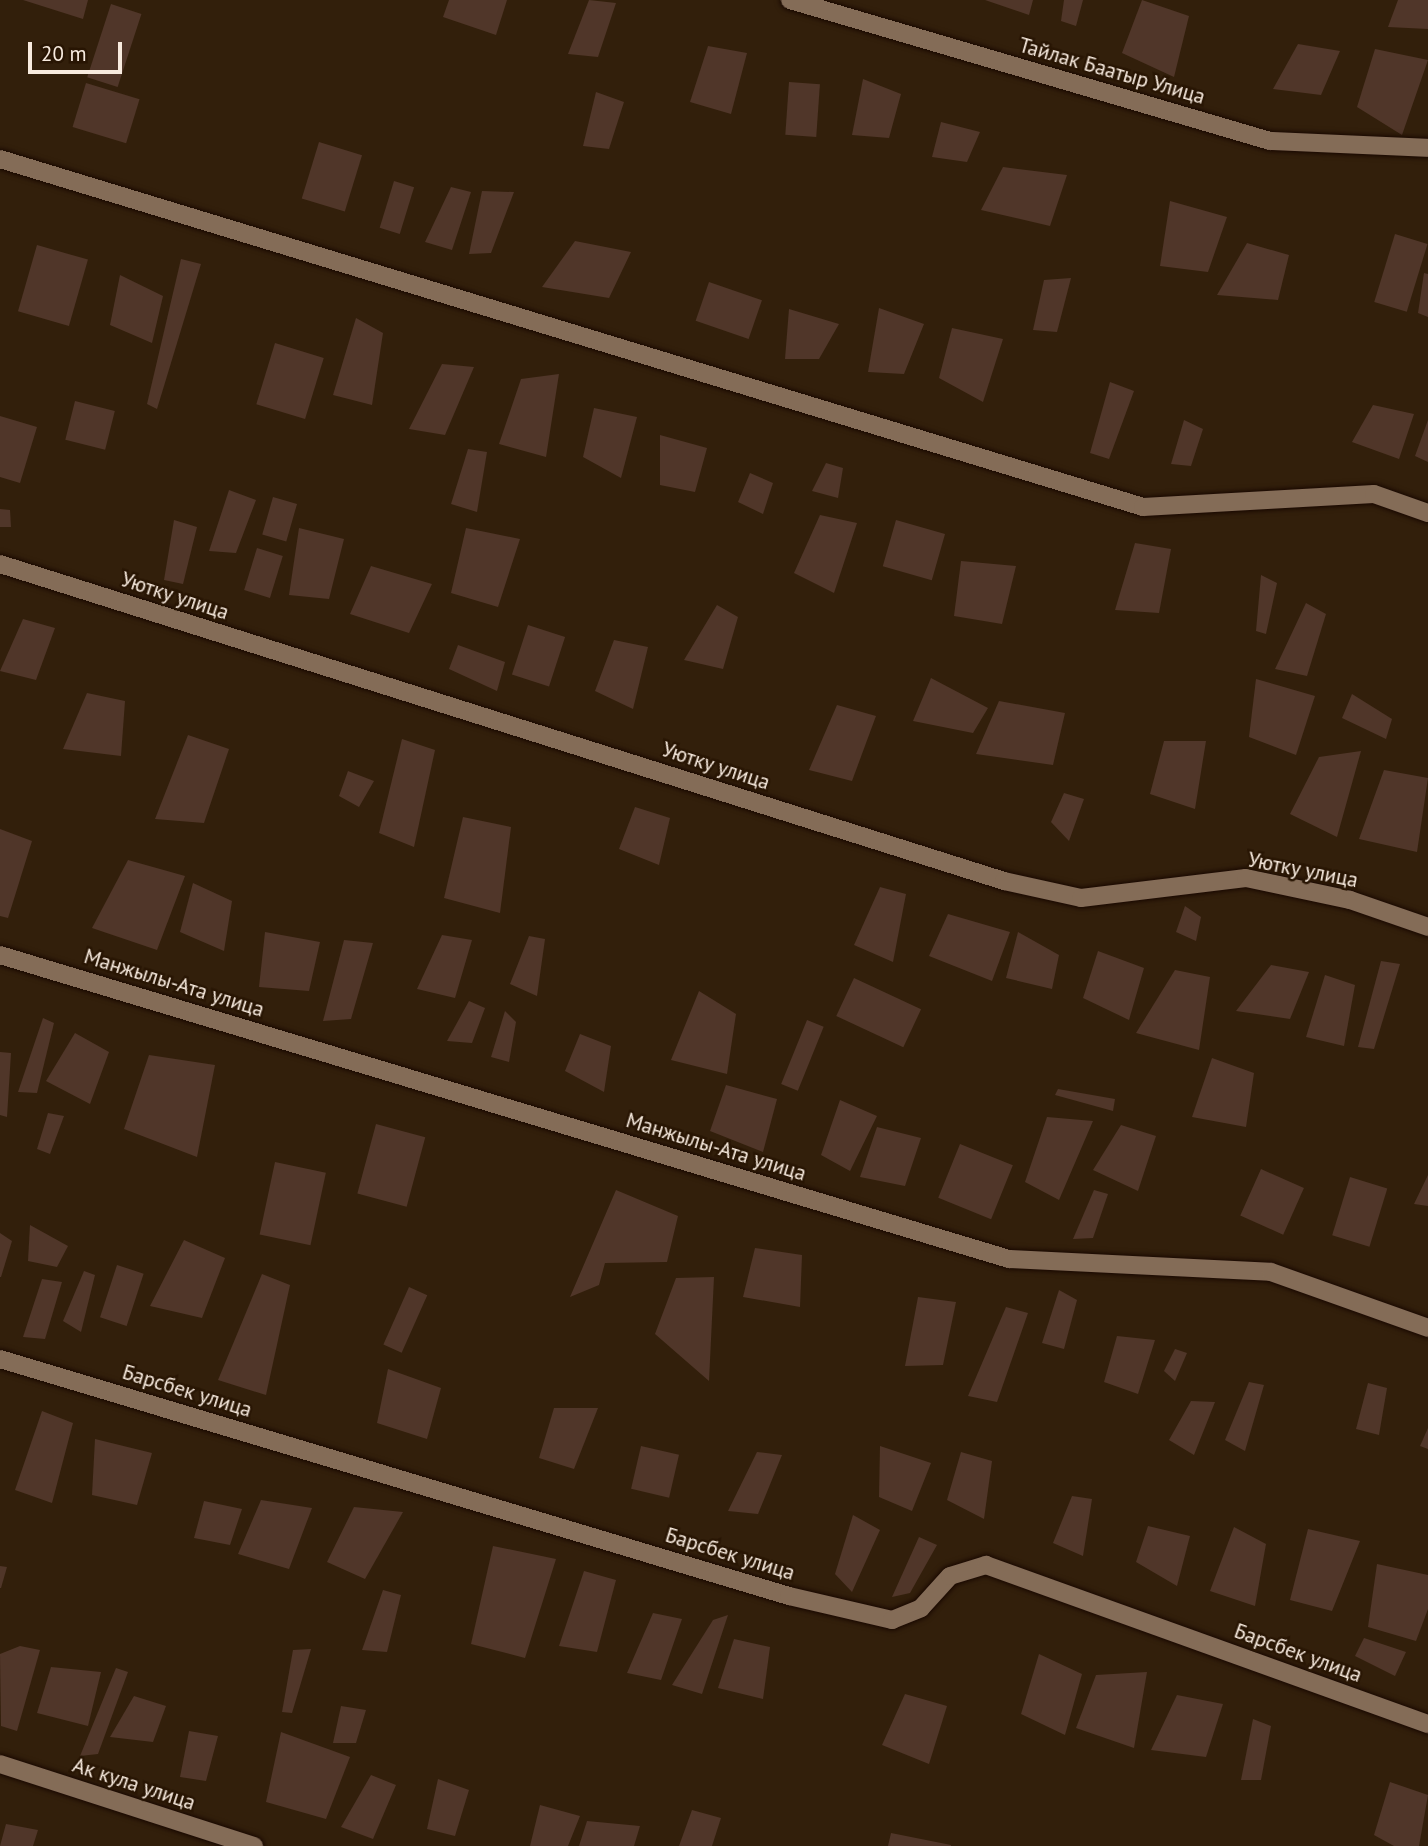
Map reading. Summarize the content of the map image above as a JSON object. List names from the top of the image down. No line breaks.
{"streets":{"street":["Тайлак Баатыр Улица","Уютку улица","Манжылы-Ата улица","Барсбек улица","Ак кула улица"]},"scale_bar":"20 m"}
